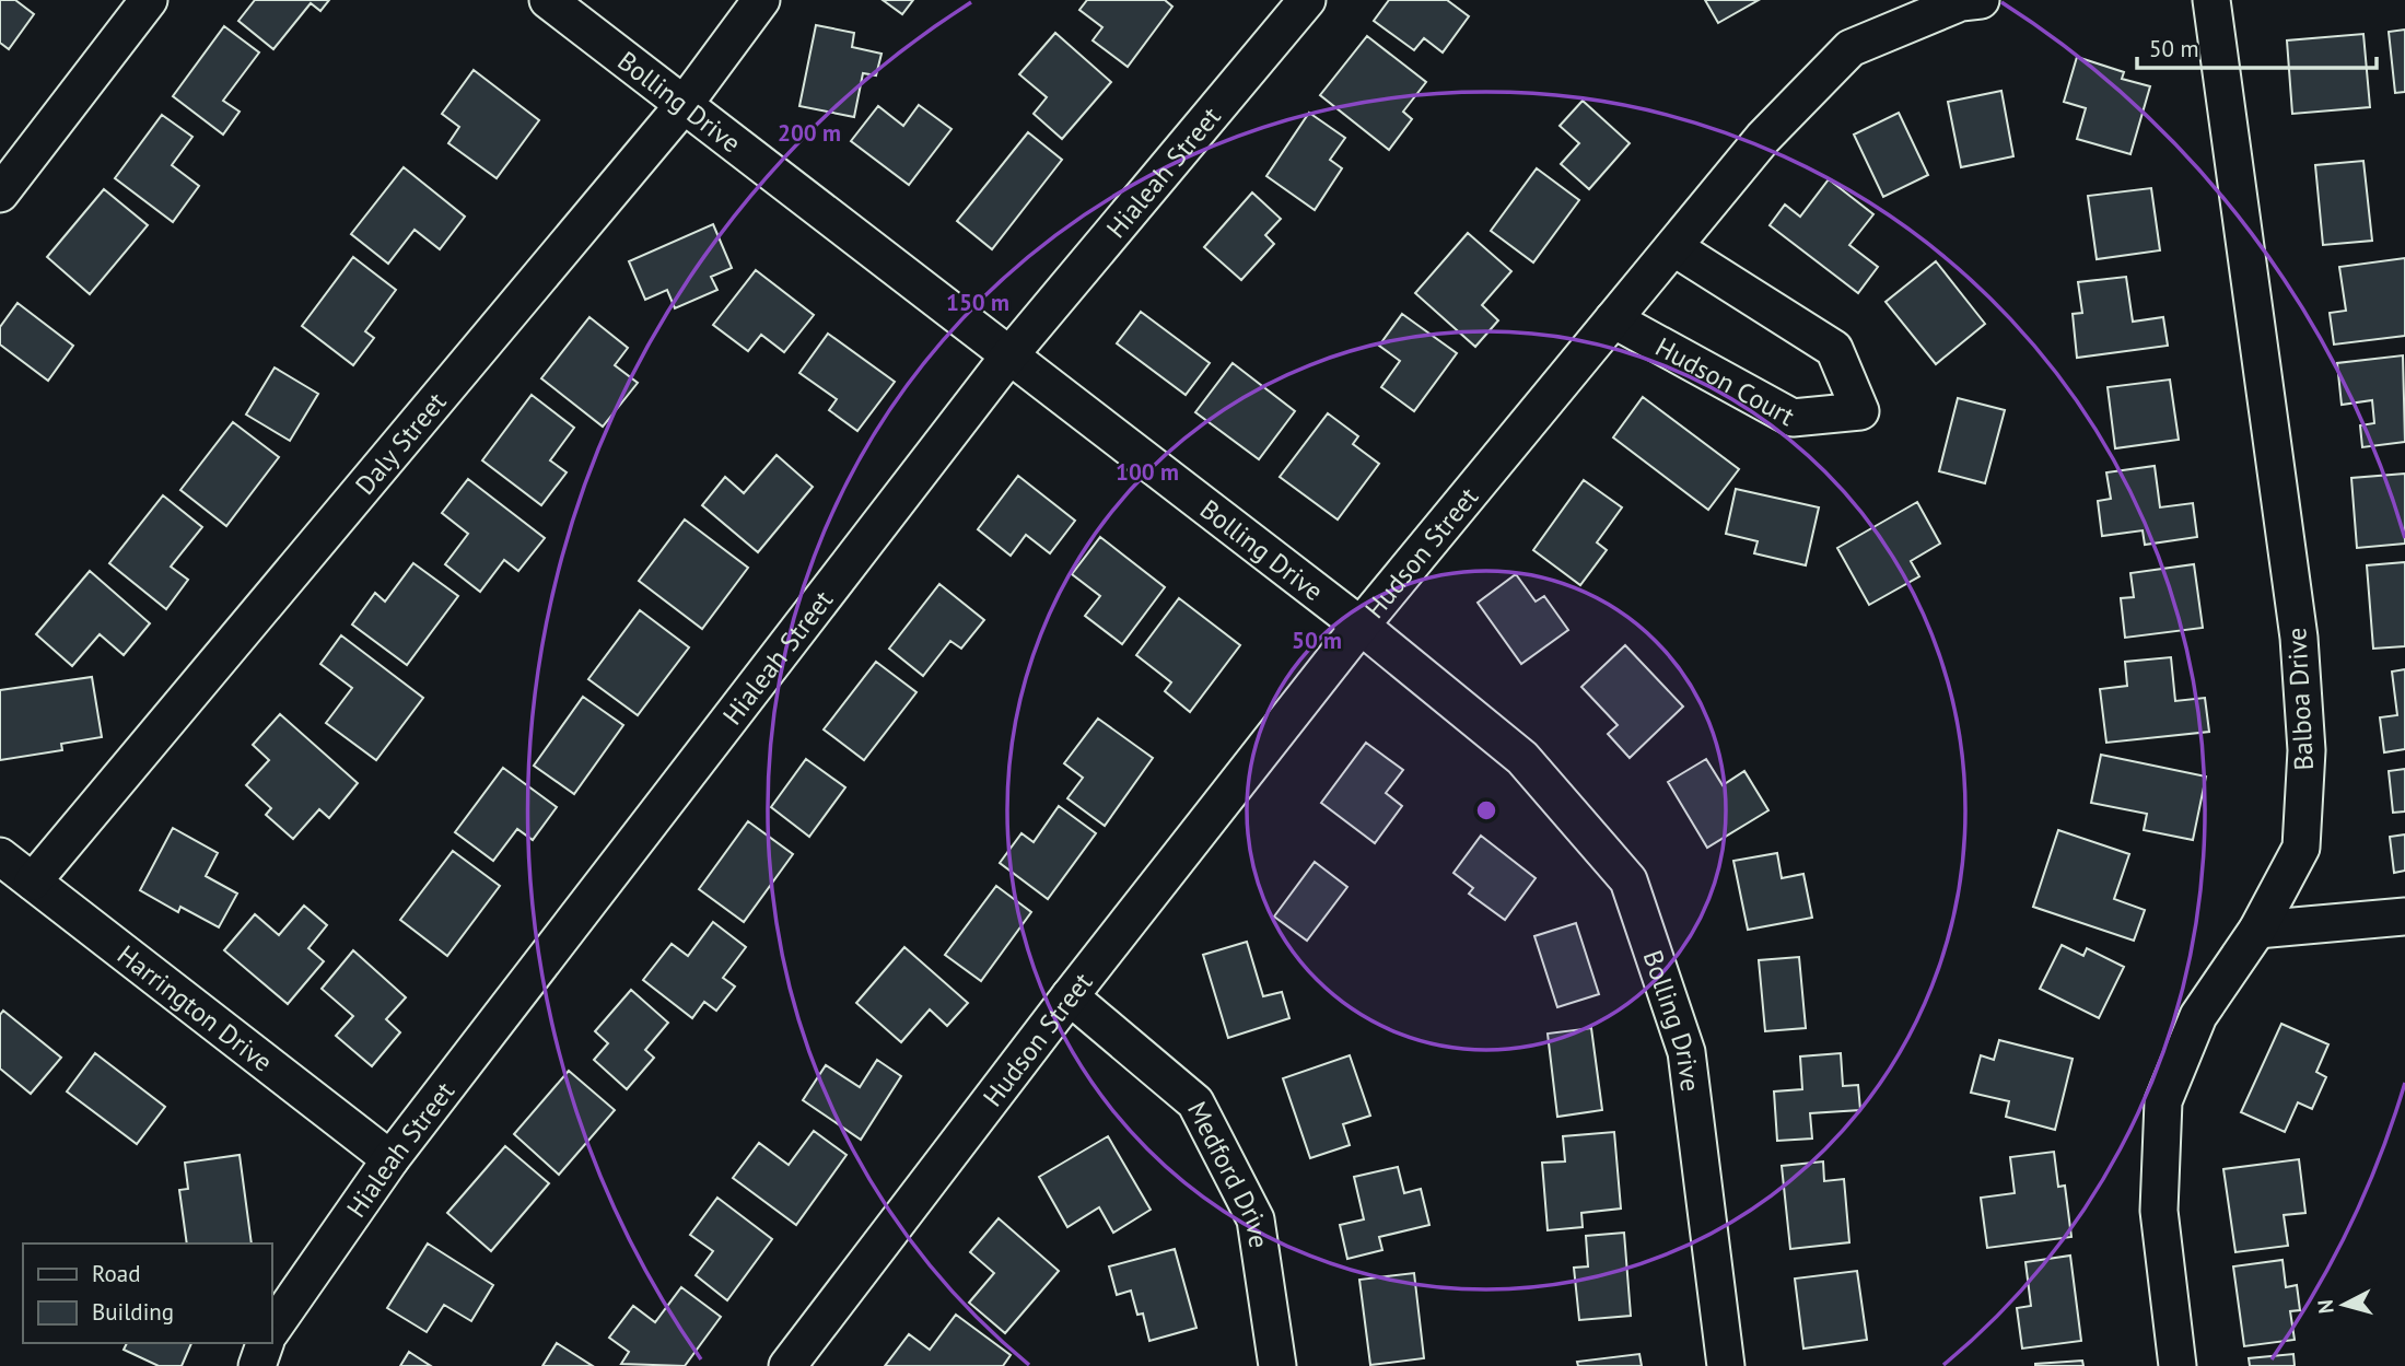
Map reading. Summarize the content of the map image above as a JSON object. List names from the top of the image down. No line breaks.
{"streets":{"street":["Bolling Drive","Hialeah Street","Hudson Court","Daly Street","Hudson Street","Balboa Drive","Harrington Drive","Medford Drive"]},"crossings":[["Bolling Drive","Hialeah Street"],["Bolling Drive","Daly Street"],["Bolling Drive","Hudson Street"],["Hialeah Street","Harrington Drive"],["Hudson Court","Hudson Street"],["Daly Street","Harrington Drive"],["Hudson Street","Medford Drive"]],"legend":["Road","Building"],"scale_bar":"50 m","north":"left","rings":["200 m","150 m","100 m","50 m"]}
